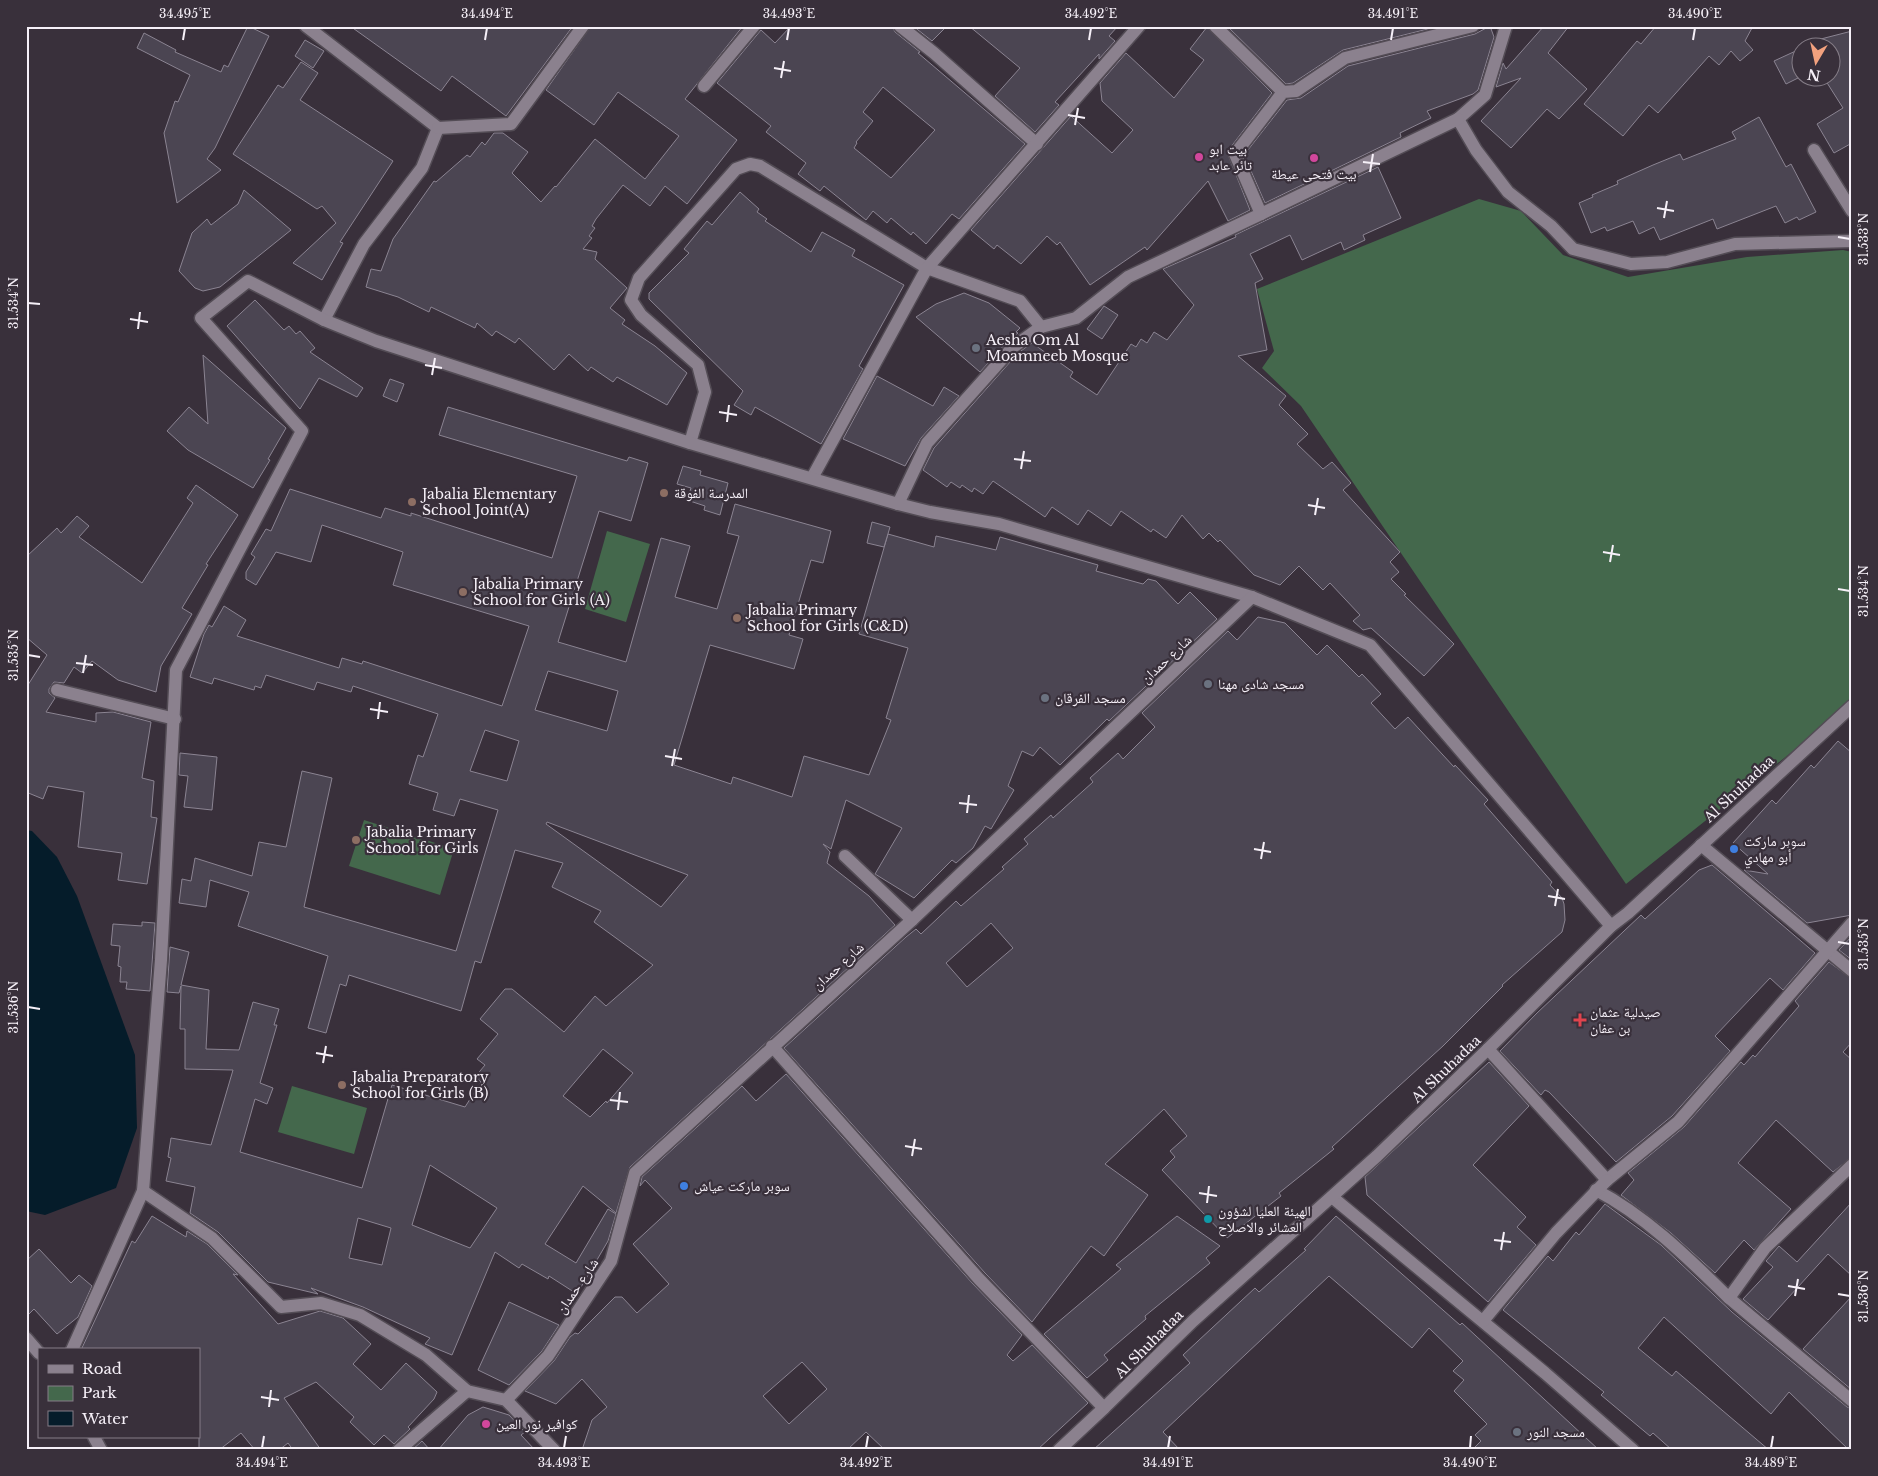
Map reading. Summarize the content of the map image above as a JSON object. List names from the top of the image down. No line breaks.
{"streets":{"street":["شارع حمدان","Al Shuhadaa"]},"places":{"other":["بيت ابو تائر عابد","بيت فتحى عيطة","Aesha Om Al Moamneeb Mosque","المدرسة الفوقة","Jabalia Elementary School Joint(A)","Jabalia Primary School for Girls (A)","Jabalia Primary School for Girls (C&D)","مسجد شادى مهنا","مسجد الفرقان","Jabalia Primary School for Girls","سوبر ماركت أبو مهادي","Jabalia Preparatory School for Girls (B)","سوبر ماركت عياش","الهيئة العليا لشؤون العشائر والاصلاح","كوافير نور العين","مسجد النور"],"health":["صيدلية عثمان بن عفان"]},"legend":["Road","Park","Water"],"north":"bottom","coordinates":["34.495°E","34.494°E","34.493°E","34.492°E","34.491°E","34.490°E","31.533°N","31.534°N","31.535°N","31.536°N","34.489°E"]}
